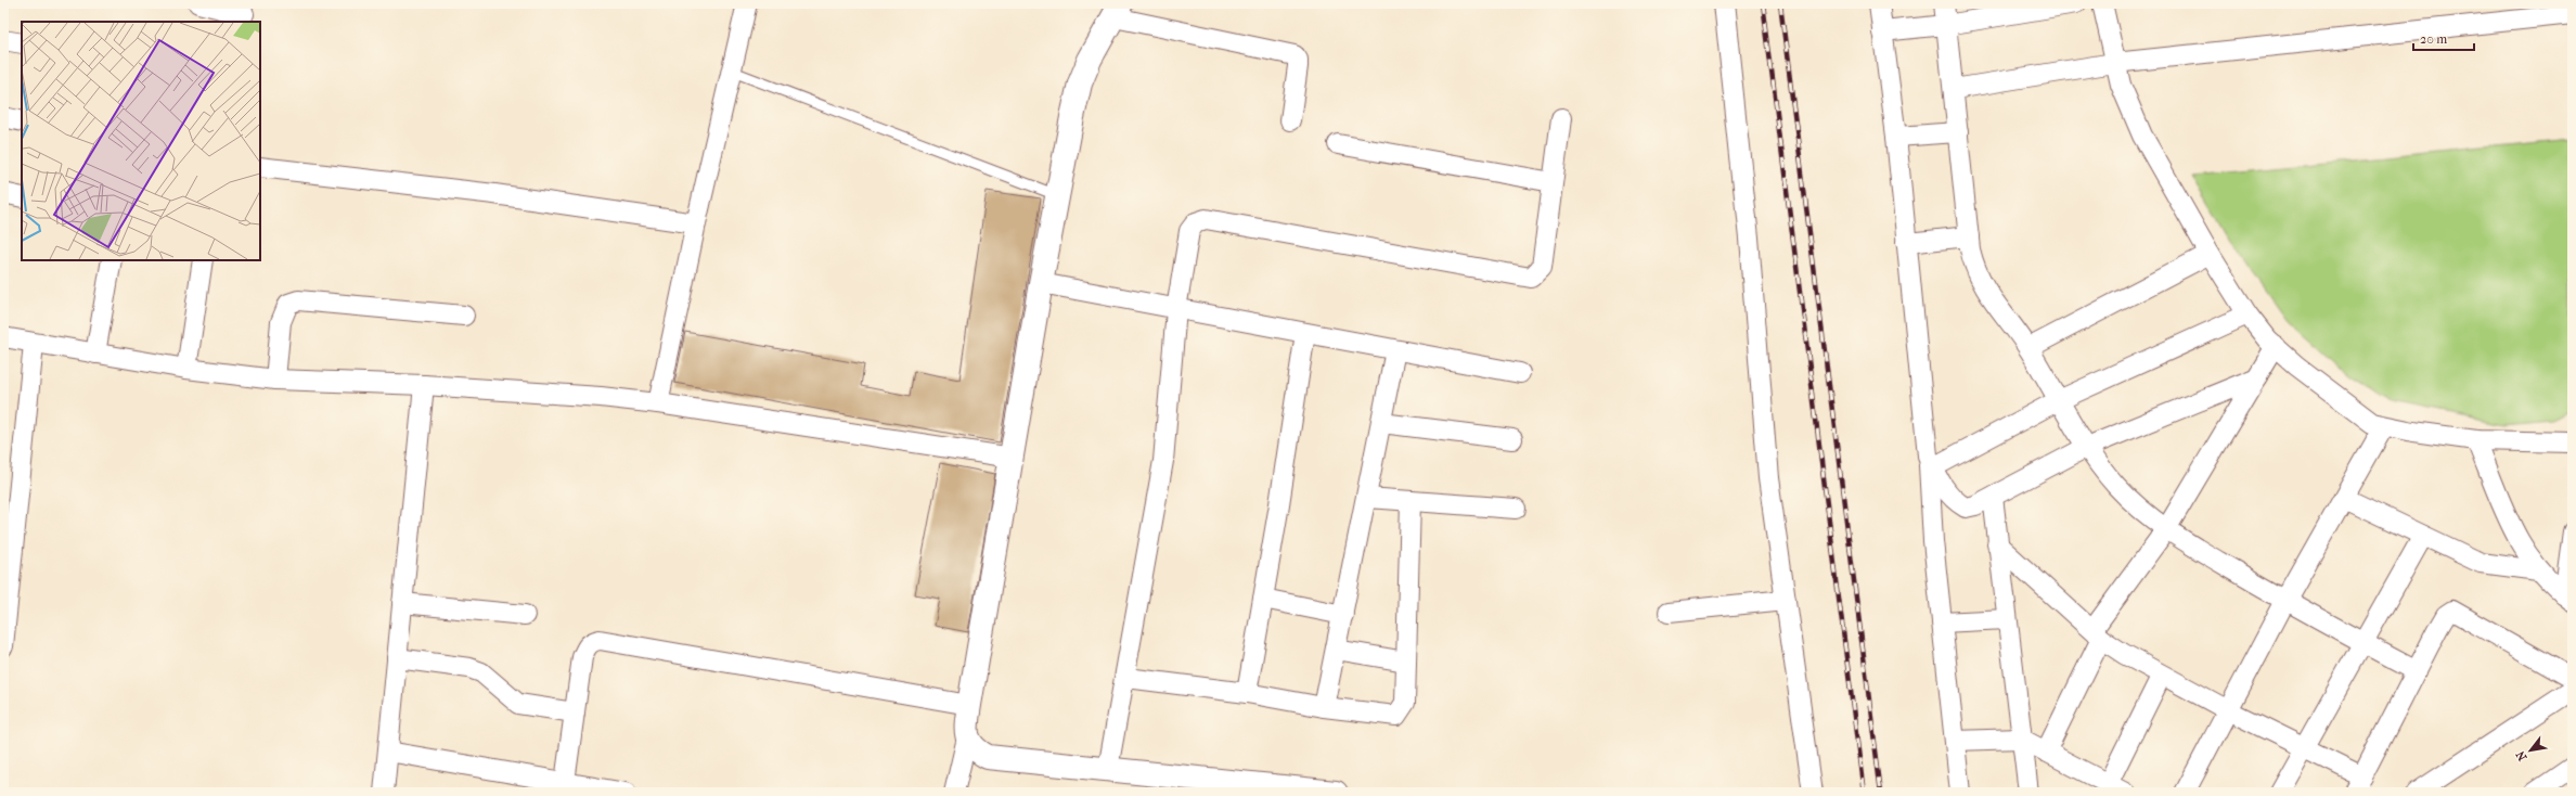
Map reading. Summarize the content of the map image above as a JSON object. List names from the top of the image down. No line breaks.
{"scale_bar":"20 m","north":"bottom left"}
